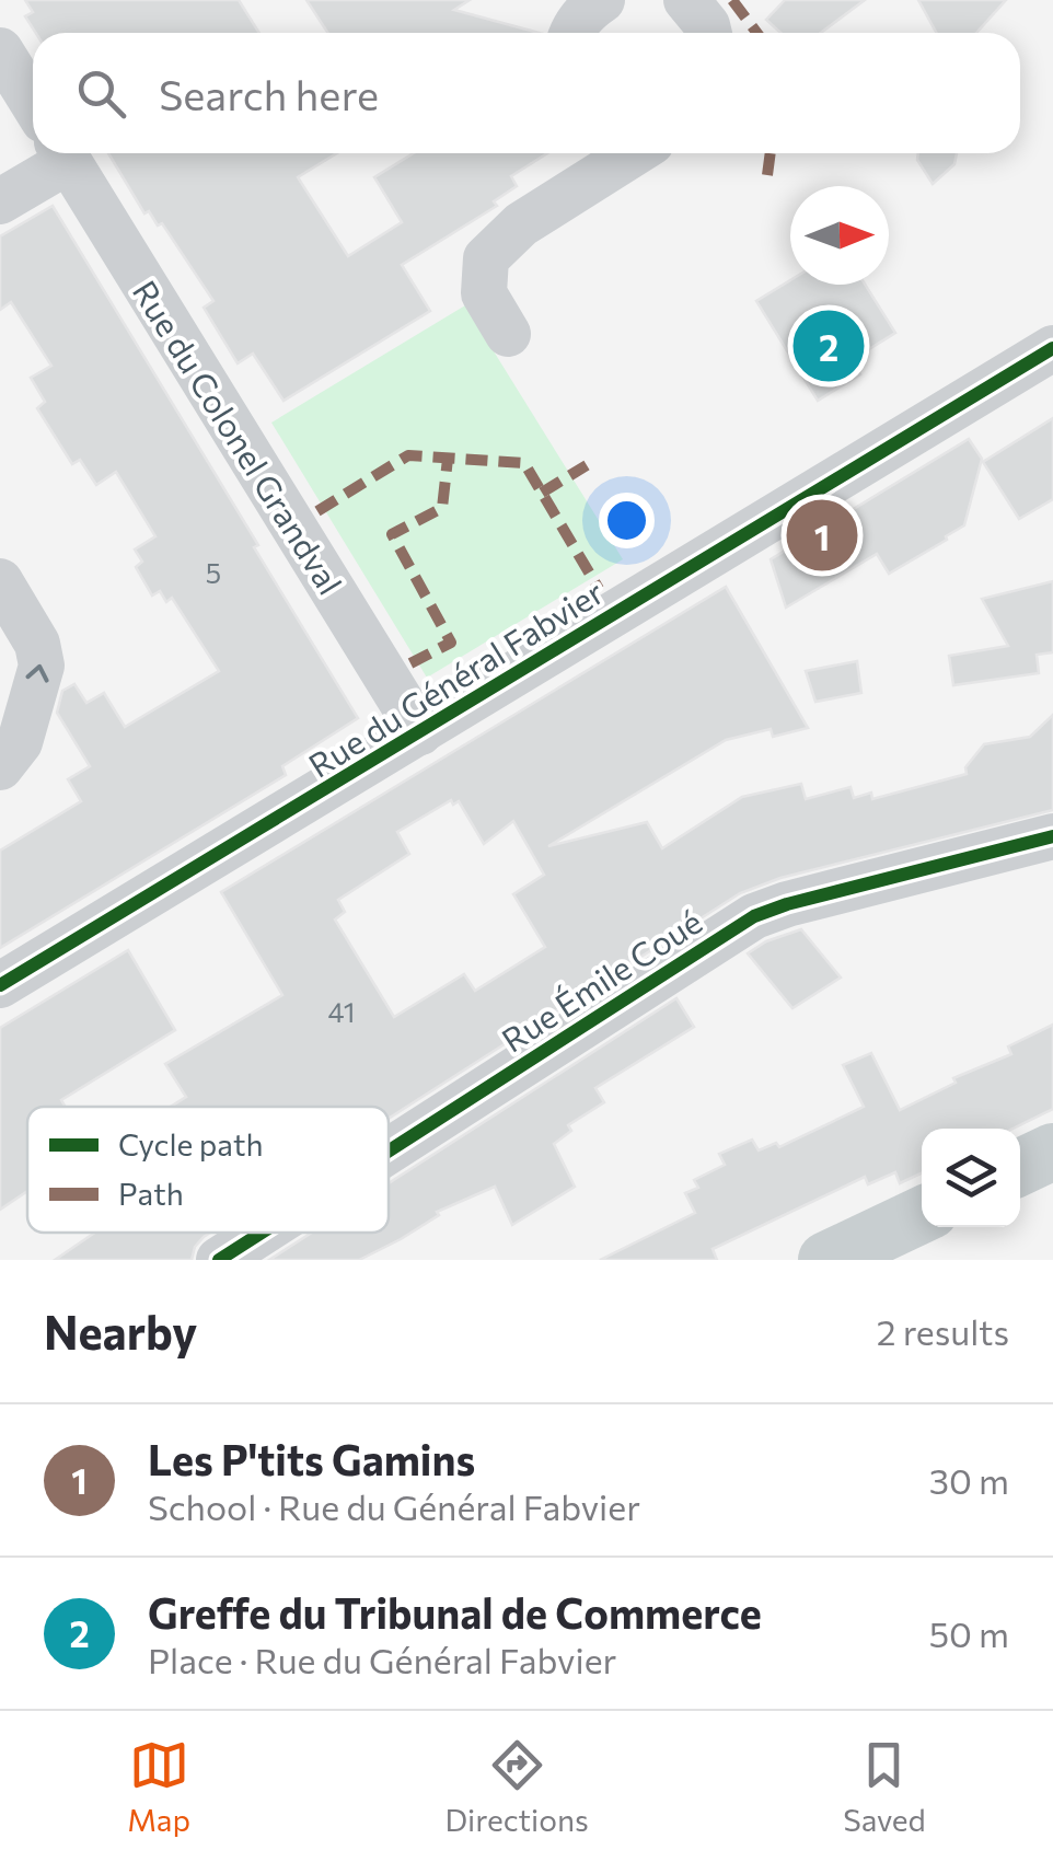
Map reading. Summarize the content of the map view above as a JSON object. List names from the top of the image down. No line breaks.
{"streets":{"street":["Rue du Colonel Grandval","Rue du Général Fabvier","Rue Émile Coué"]},"crossings":[["Rue du Colonel Grandval","Rue du Général Fabvier"]],"house_numbers":["5","41"],"legend":["Cycle path","Path"],"north":"right","page":{"search":"Search here","pins":["2","1"],"heading":["Nearby","2 results"],"list":[{"mark":"1","name":"Les P'tits Gamins","note":"School · Rue du Général Fabvier","value":"30 m"},{"mark":"2","name":"Greffe du Tribunal de Commerce","note":"Place · Rue du Général Fabvier","value":"50 m"}],"nav":["Map","Directions","Saved"]}}
